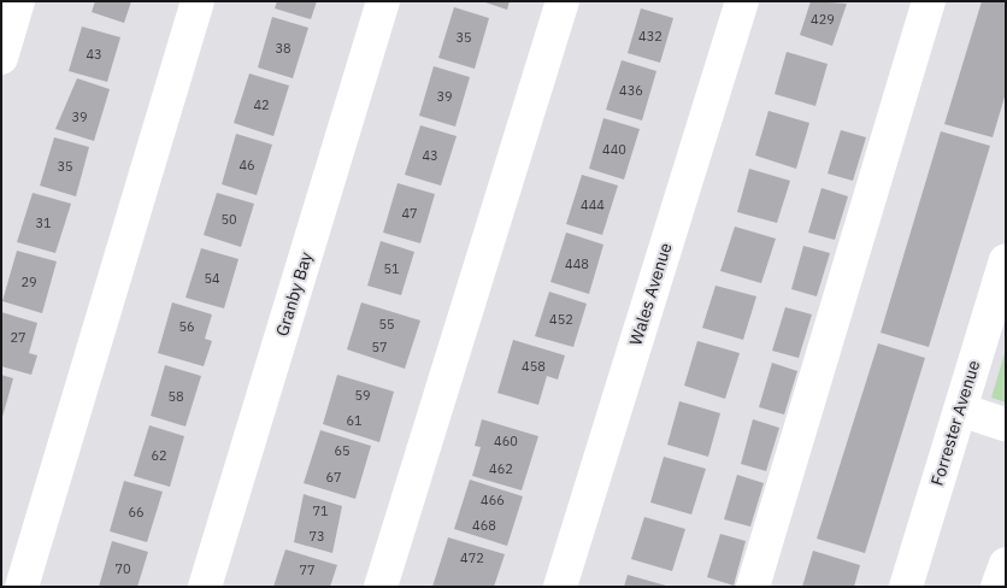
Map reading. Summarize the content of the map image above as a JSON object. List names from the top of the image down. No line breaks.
{"streets":{"street":["Granby Bay","Wales Avenue","Forrester Avenue"]},"house_numbers":["429","432","35","38","43","436","39","42","39","440","43","46","35","444","47","50","31","448","51","54","29","452","55","56","27","57","458","59","58","61","460","65","62","462","67","466","71","66","468","73","472","70","77"]}
